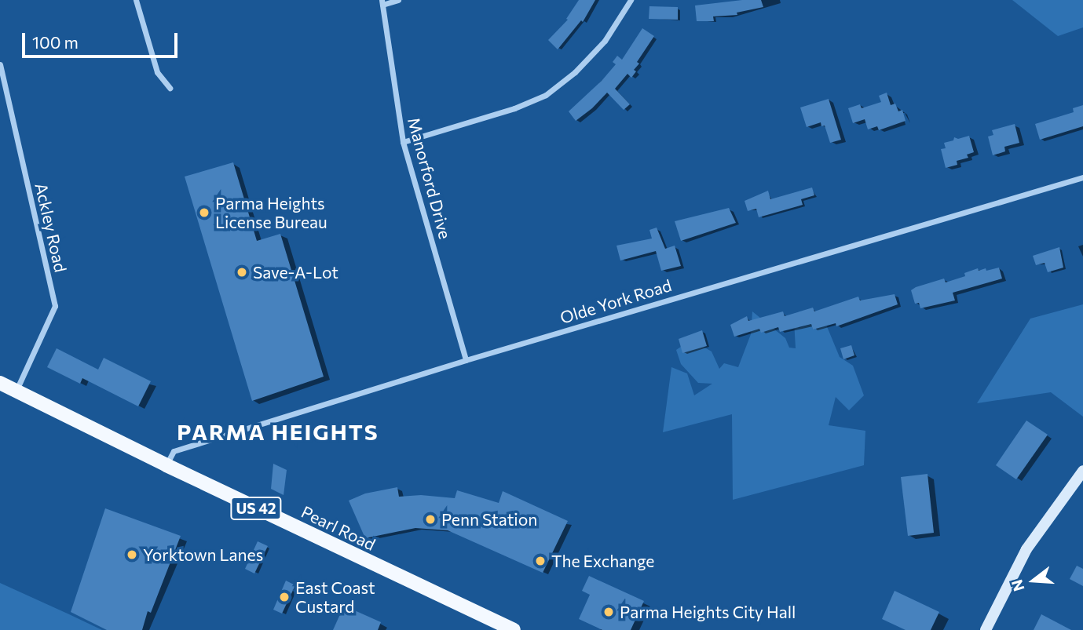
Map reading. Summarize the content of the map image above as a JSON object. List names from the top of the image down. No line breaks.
{"streets":{"main road":["US 42","Pearl Road"],"street":["Manorford Drive","Ackley Road","Olde York Road"]},"crossings":[["Manorford Drive","Olde York Road"],["Ackley Road","Pearl Road"],["Olde York Road","Pearl Road"]],"districts":["PARMA HEIGHTS"],"places":["Parma Heights License Bureau","Save-A-Lot","Penn Station","Yorktown Lanes","The Exchange","East Coast Custard","Parma Heights City Hall"],"scale_bar":"100 m","north":"left"}
